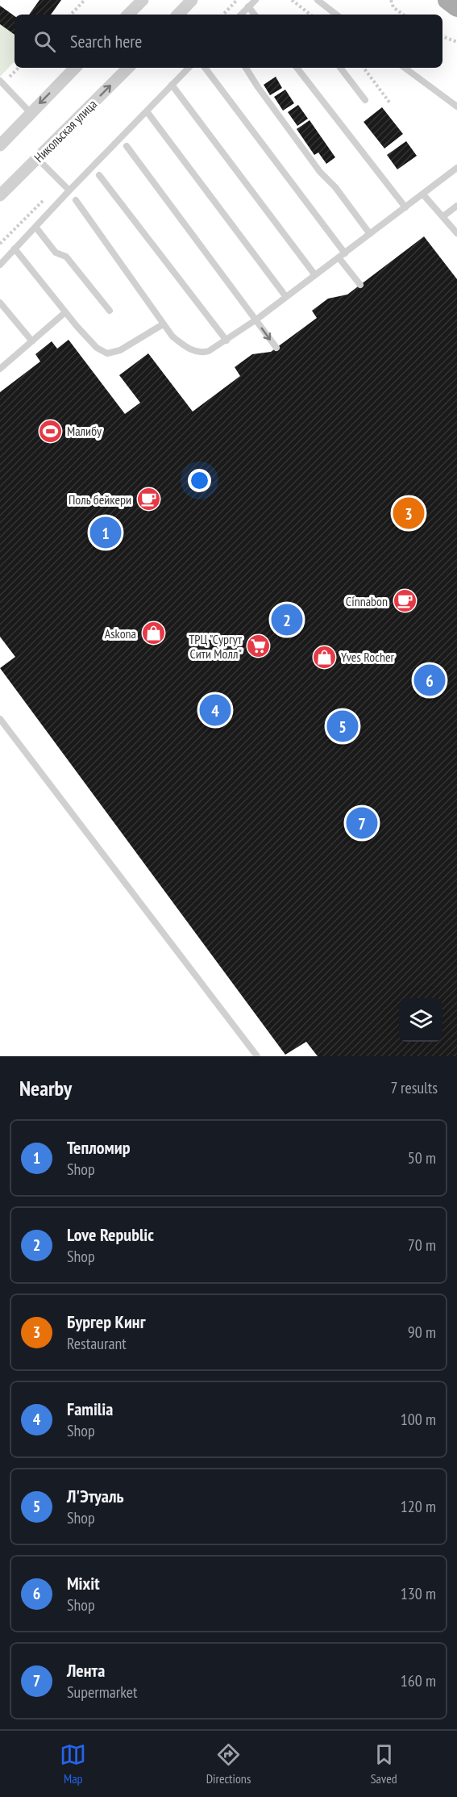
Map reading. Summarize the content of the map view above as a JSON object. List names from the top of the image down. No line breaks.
{"streets":{"street":["Никольская улица"]},"places":{"sports":["Малибу"],"cafe":["Поль бейкери","Cinnabon"],"shop":["Askona","Yves Rocher"],"supermarket":["ТРЦ \"Сургут Сити Молл\""]},"page":{"search":"Search here","pins":["3","1","2","6","4","5","7"],"heading":["Nearby","7 results"],"list":[{"mark":"1","name":"Тепломир","note":"Shop","value":"50 m"},{"mark":"2","name":"Love Republic","note":"Shop","value":"70 m"},{"mark":"3","name":"Бургер Кинг","note":"Restaurant","value":"90 m"},{"mark":"4","name":"Familia","note":"Shop","value":"100 m"},{"mark":"5","name":"Л'Этуаль","note":"Shop","value":"120 m"},{"mark":"6","name":"Mixit","note":"Shop","value":"130 m"},{"mark":"7","name":"Лента","note":"Supermarket","value":"160 m"}],"nav":["Map","Directions","Saved"]}}
